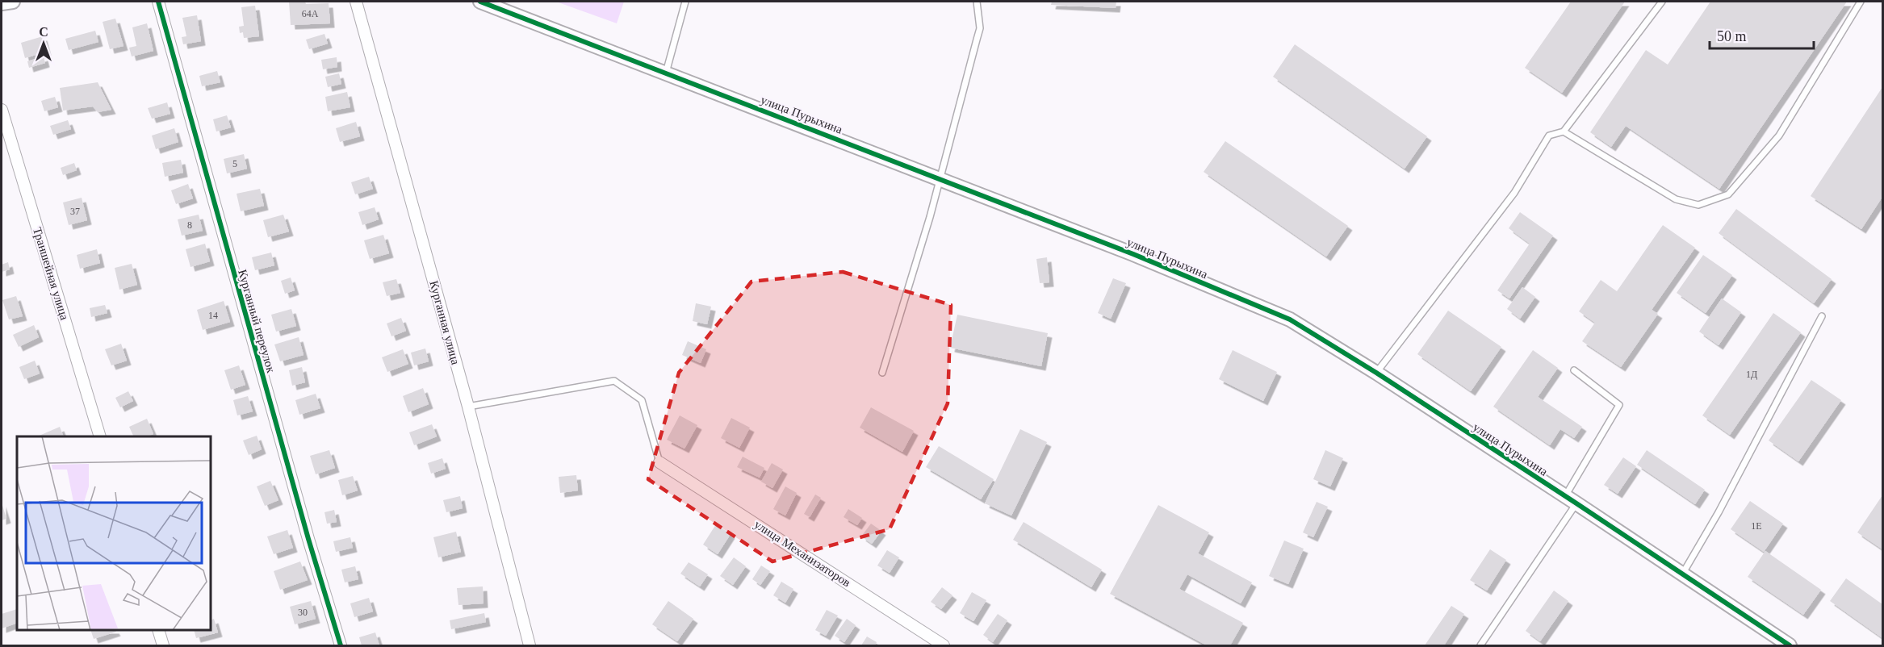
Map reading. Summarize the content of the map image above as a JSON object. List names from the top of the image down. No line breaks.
{"streets":{"street":["улица Пурыхина","Траншейная улица","Курганный переулок","Курганная улица","улица Механизаторов"]},"house_numbers":["64А","5","37","8","14","1Д","1Е","30"],"scale_bar":"50 m","north":"top"}
